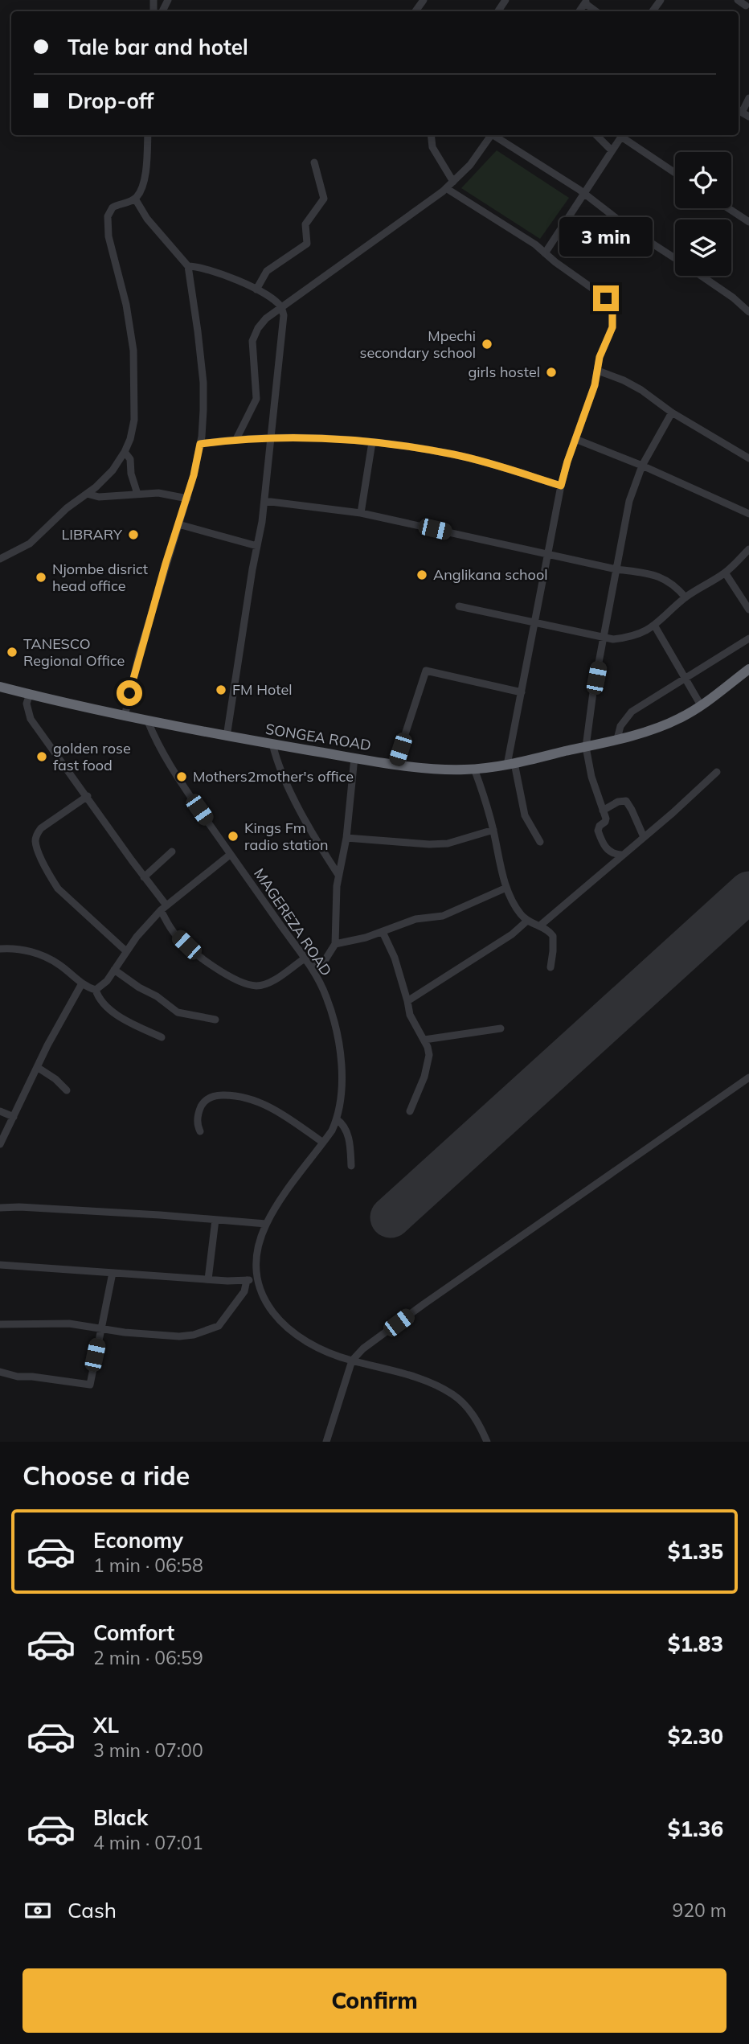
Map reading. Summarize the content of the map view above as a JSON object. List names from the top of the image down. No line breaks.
{"streets":{"highway":["SONGEA ROAD"],"street":["MAGEREZA ROAD"]},"crossings":[["SONGEA ROAD","MAGEREZA ROAD"]],"places":["Mpechi secondary school","girls hostel","LIBRARY","Anglikana school","Njombe disrict head office","TANESCO Regional Office","FM Hotel","golden rose fast food","Mothers2mother's office","Kings Fm radio station"],"page":{"banner":["Tale bar and hotel","Drop-off"],"bubble":"3 min","heading":"Choose a ride","list":[{"name":"Economy","note":"1 min · 06:58","value":"$1.35"},{"name":"Comfort","note":"2 min · 06:59","value":"$1.83"},{"name":"XL","note":"3 min · 07:00","value":"$2.30"},{"name":"Black","note":"4 min · 07:01","value":"$1.36"}],"pay":["Cash","920 m"],"buttons":"Confirm"}}
